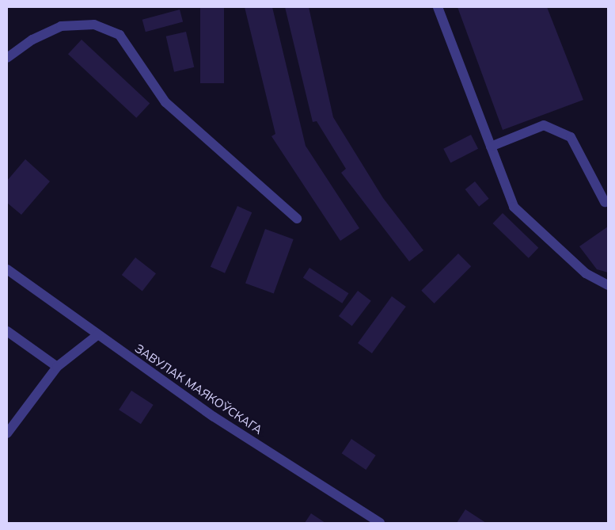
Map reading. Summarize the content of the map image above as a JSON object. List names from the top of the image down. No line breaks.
{"streets":{"street":["ЗАВУЛАК МАЯКОЎСКАГА"]}}
